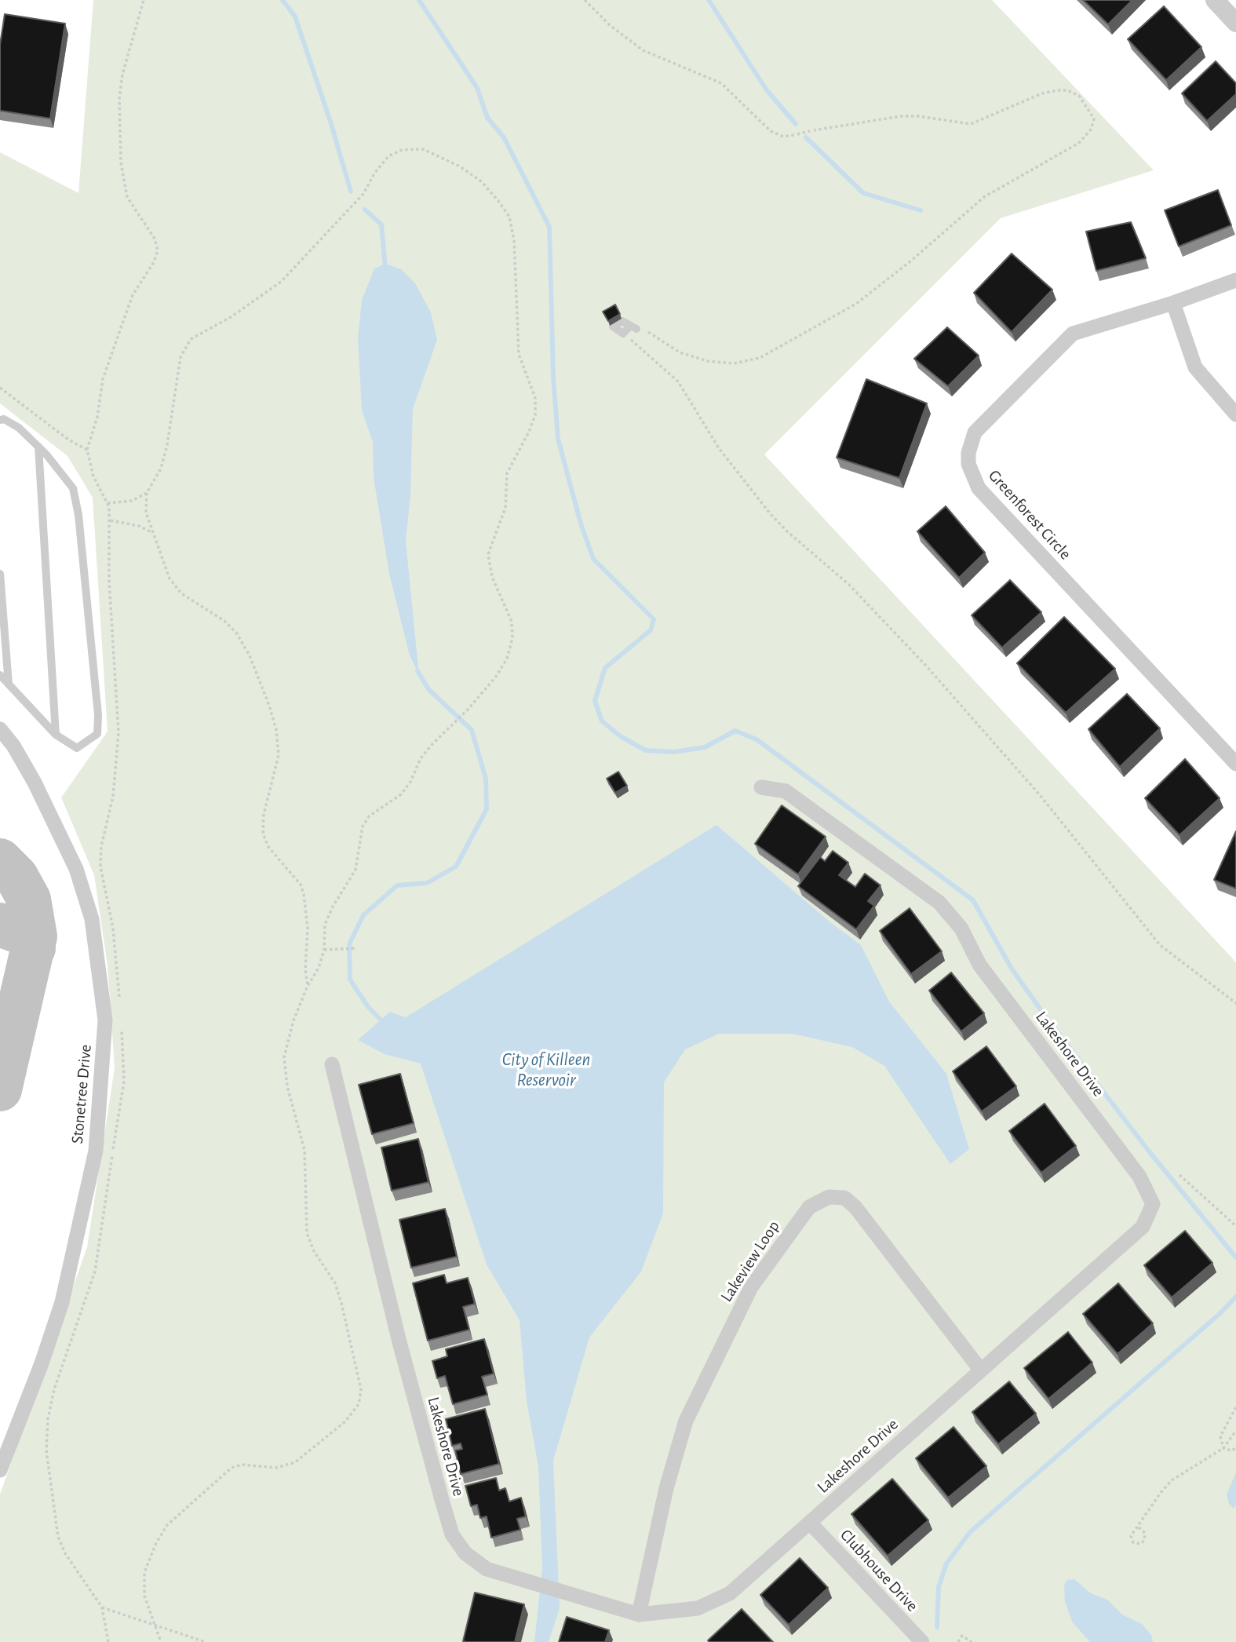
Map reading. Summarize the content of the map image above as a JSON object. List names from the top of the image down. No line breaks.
{"streets":{"street":["Greenforest Circle","Lakeshore Drive","Stonetree Drive","Lakeview Loop","Clubhouse Drive"]},"crossings":[["Lakeshore Drive","Lakeview Loop"],["Lakeshore Drive","Clubhouse Drive"]],"water":["City of Killeen Reservoir"]}
